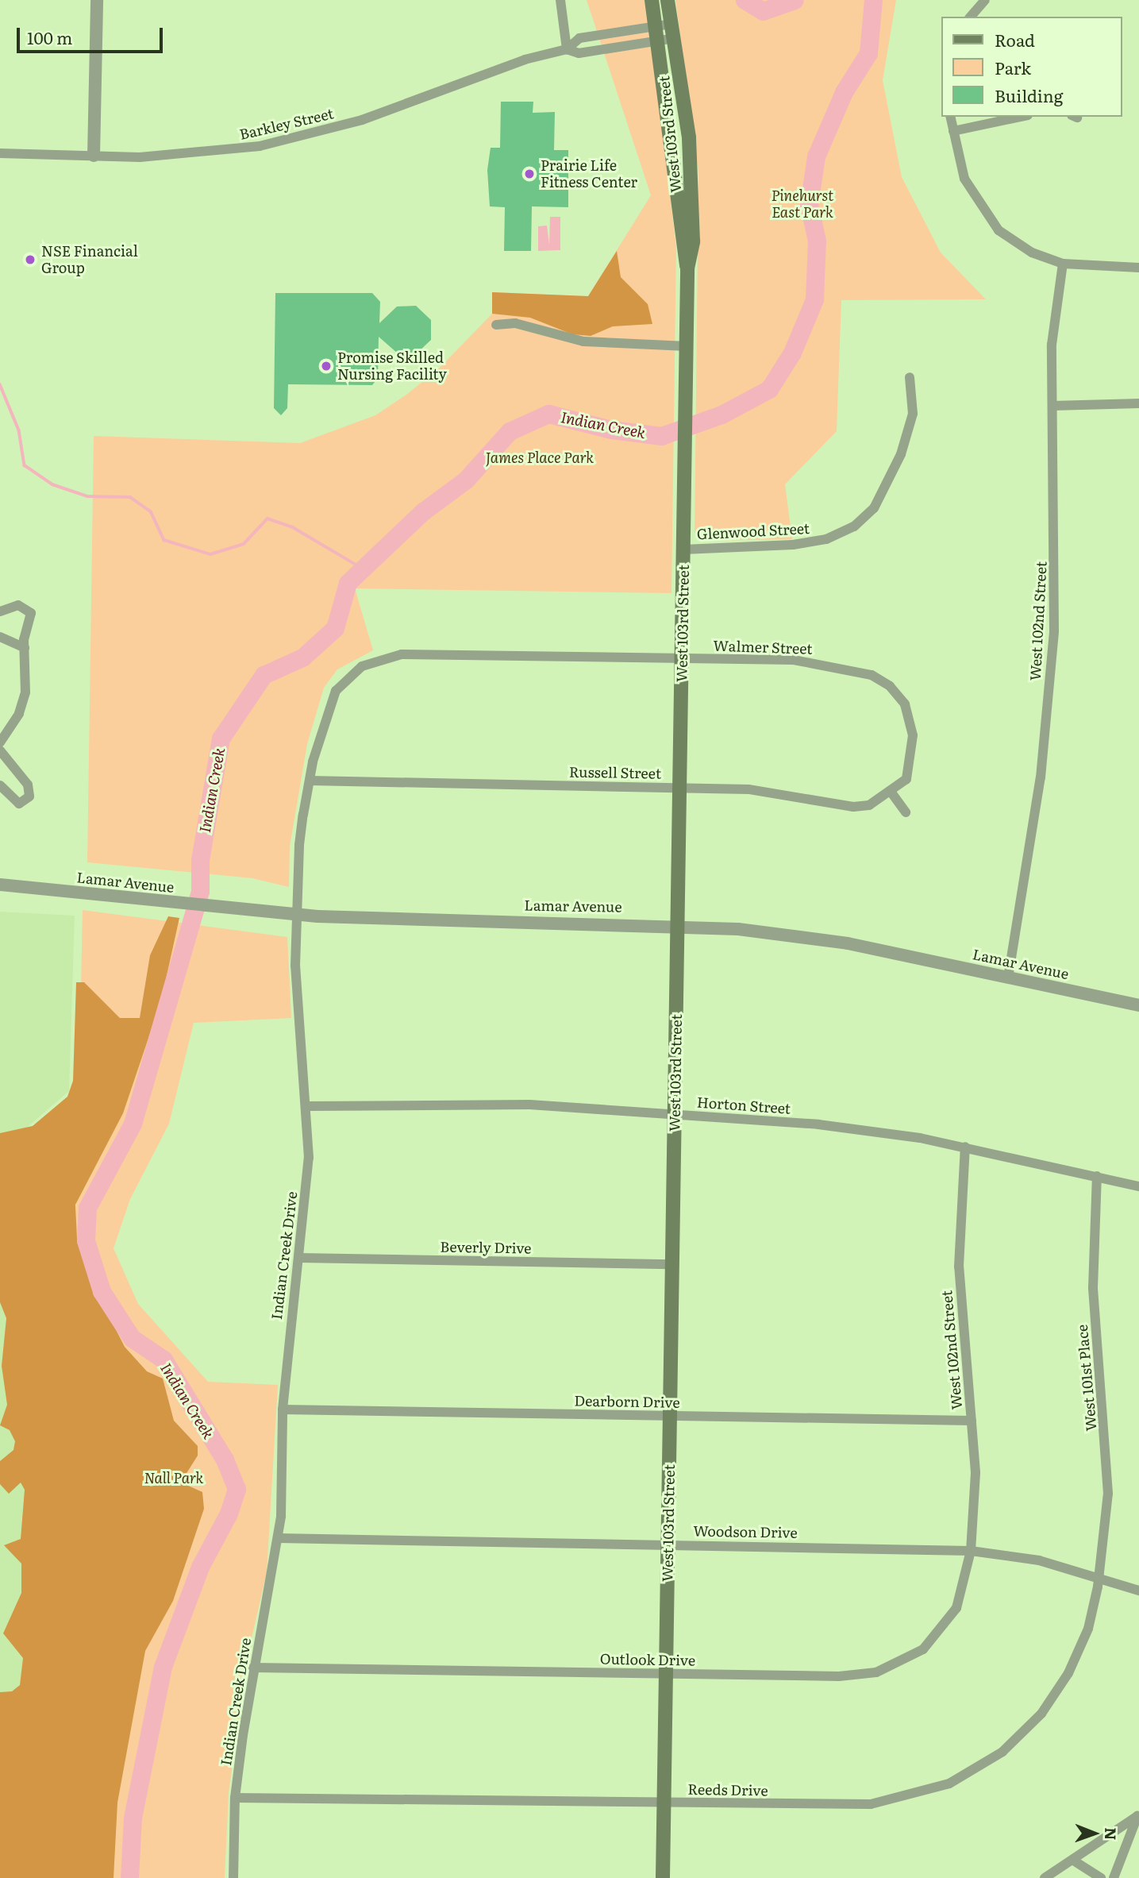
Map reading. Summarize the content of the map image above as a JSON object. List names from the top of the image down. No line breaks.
{"streets":{"main road":["West 103rd Street"],"street":["Barkley Street","Glenwood Street","West 102nd Street","Walmer Street","Russell Street","Lamar Avenue","Horton Street","Beverly Drive","Indian Creek Drive","West 101st Place","Dearborn Drive","Woodson Drive","Outlook Drive","Reeds Drive"]},"crossings":[["Barkley Street","West 103rd Street"],["West 103rd Street","Glenwood Street"],["West 103rd Street","Walmer Street"],["West 103rd Street","Russell Street"],["West 103rd Street","Lamar Avenue"],["West 103rd Street","Horton Street"],["West 103rd Street","Beverly Drive"],["West 103rd Street","Dearborn Drive"],["West 103rd Street","Woodson Drive"],["West 103rd Street","Outlook Drive"],["West 103rd Street","Reeds Drive"],["West 102nd Street","Lamar Avenue"],["West 102nd Street","Horton Street"],["West 102nd Street","Dearborn Drive"],["West 102nd Street","Woodson Drive"],["West 102nd Street","Outlook Drive"],["Walmer Street","Russell Street"],["Walmer Street","Indian Creek Drive"],["Russell Street","Indian Creek Drive"],["Lamar Avenue","Indian Creek Drive"],["Horton Street","Indian Creek Drive"],["Horton Street","West 101st Place"],["Beverly Drive","Indian Creek Drive"],["Indian Creek Drive","Dearborn Drive"],["Indian Creek Drive","Woodson Drive"],["Indian Creek Drive","Outlook Drive"],["Indian Creek Drive","Reeds Drive"],["West 101st Place","Woodson Drive"],["West 101st Place","Reeds Drive"],["Woodson Drive","Outlook Drive"],["Woodson Drive","Reeds Drive"]],"water":["Indian Creek"],"parks":["Pinehurst East Park","James Place Park","Nall Park"],"places":["Prairie Life Fitness Center","NSE Financial Group","Promise Skilled Nursing Facility"],"legend":["Road","Park","Building"],"scale_bar":"100 m","north":"right"}
